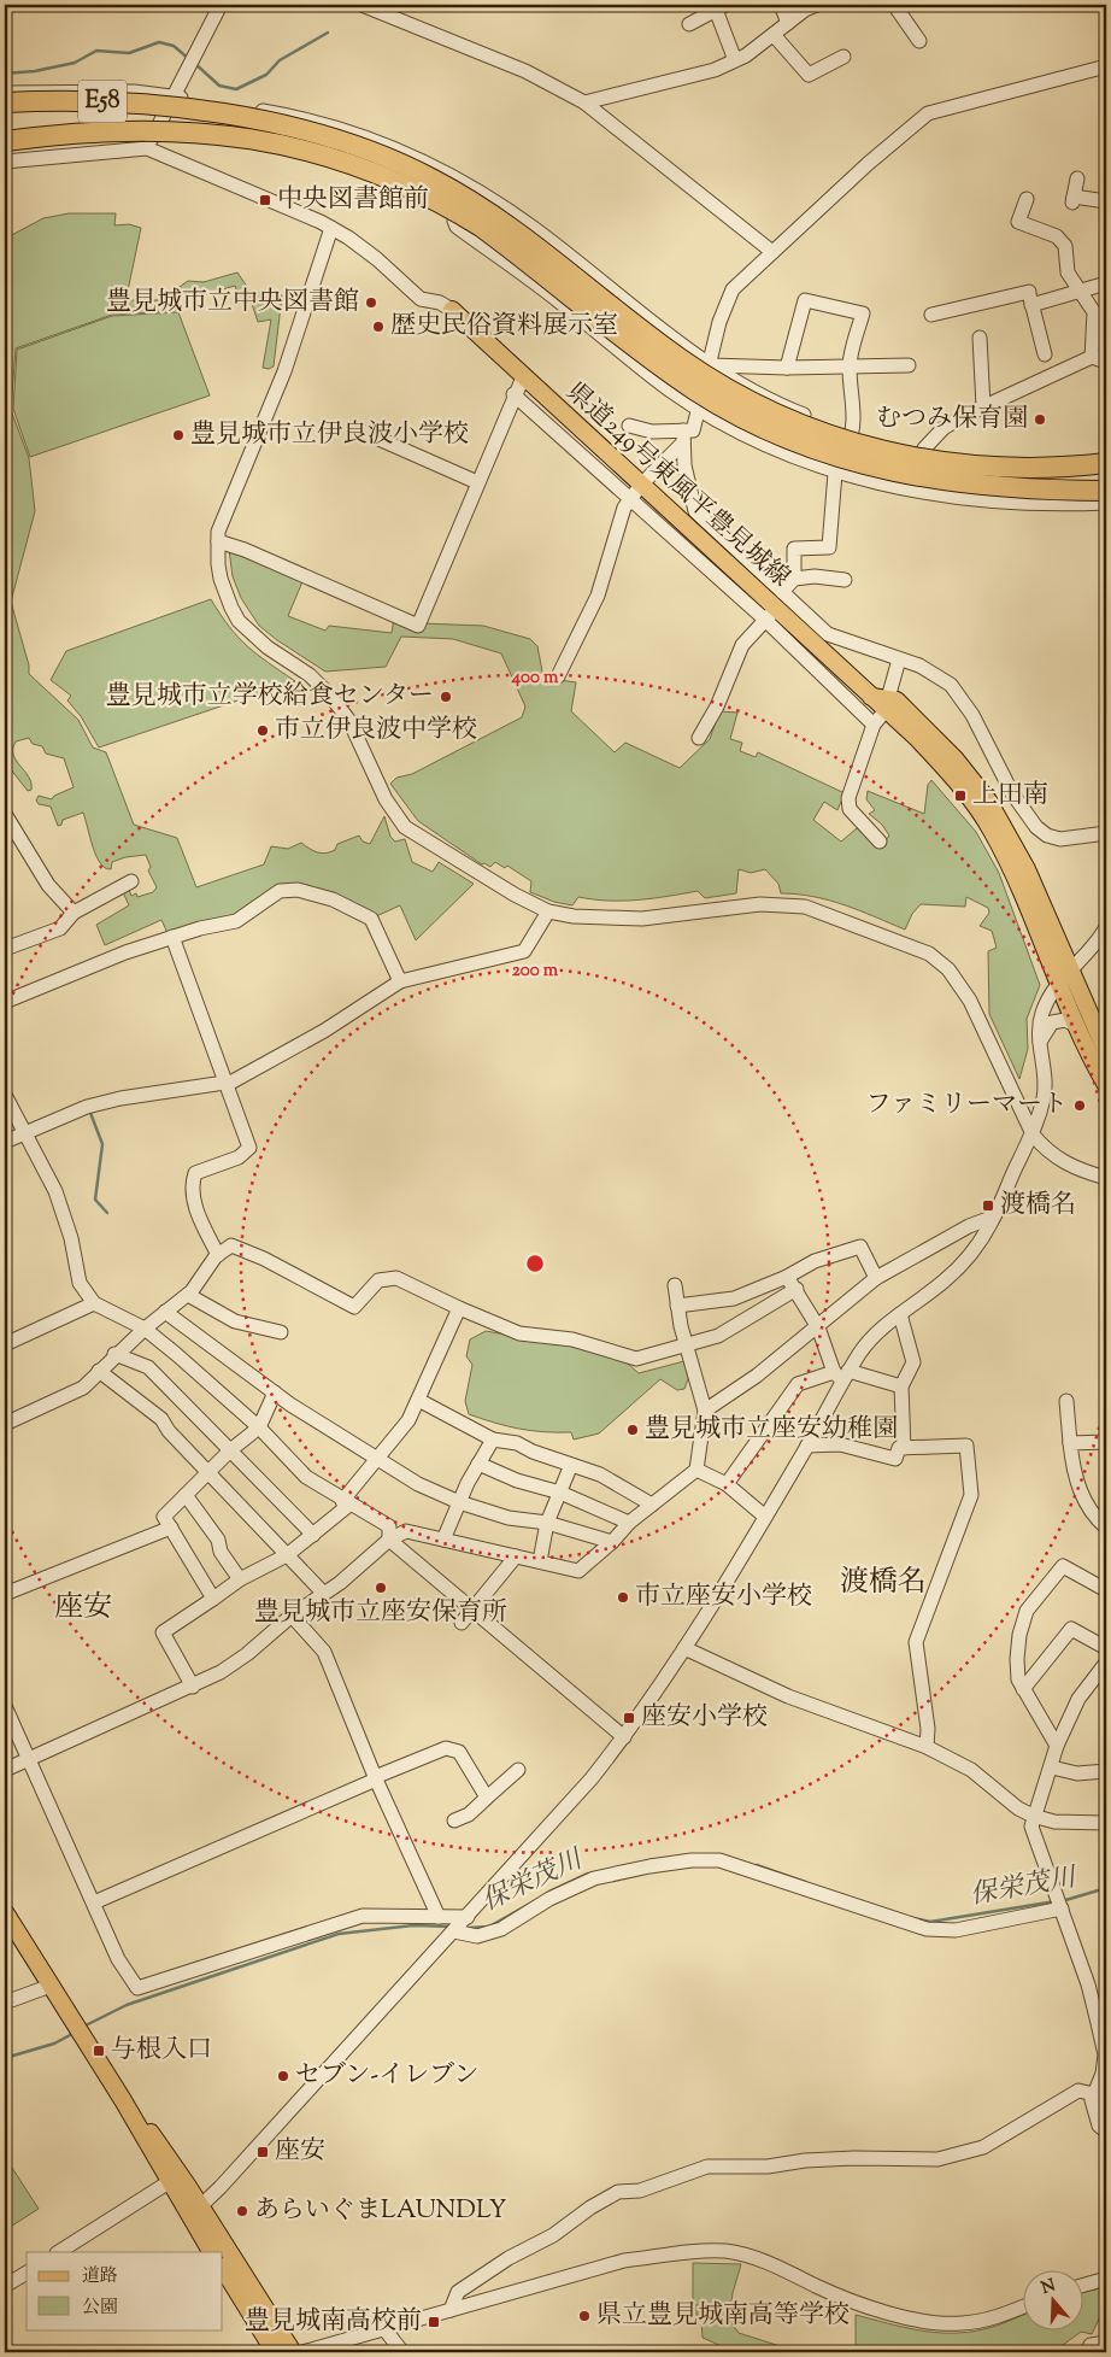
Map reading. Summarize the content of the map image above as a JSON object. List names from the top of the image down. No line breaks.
{"streets":{"highway":["E58"],"main road":["県道249号東風平豊見城線"]},"districts":["渡橋名","座安"],"water":["保栄茂川"],"places":{"transit":["中央図書館前","上田南","渡橋名","座安小学校","与根入口","座安","豊見城南高校前"],"other":["豊見城市立中央図書館","歴史民俗資料展示室","むつみ保育園","豊見城市立伊良波小学校","豊見城市立学校給食センター","市立伊良波中学校","ファミリーマート","豊見城市立座安幼稚園","豊見城市立座安保育所","市立座安小学校","セブン-イレブン","あらいぐまLAUNDLY","県立豊見城南高等学校"]},"legend":["道路","公園"],"north":"top","rings":["400 m","200 m"]}
